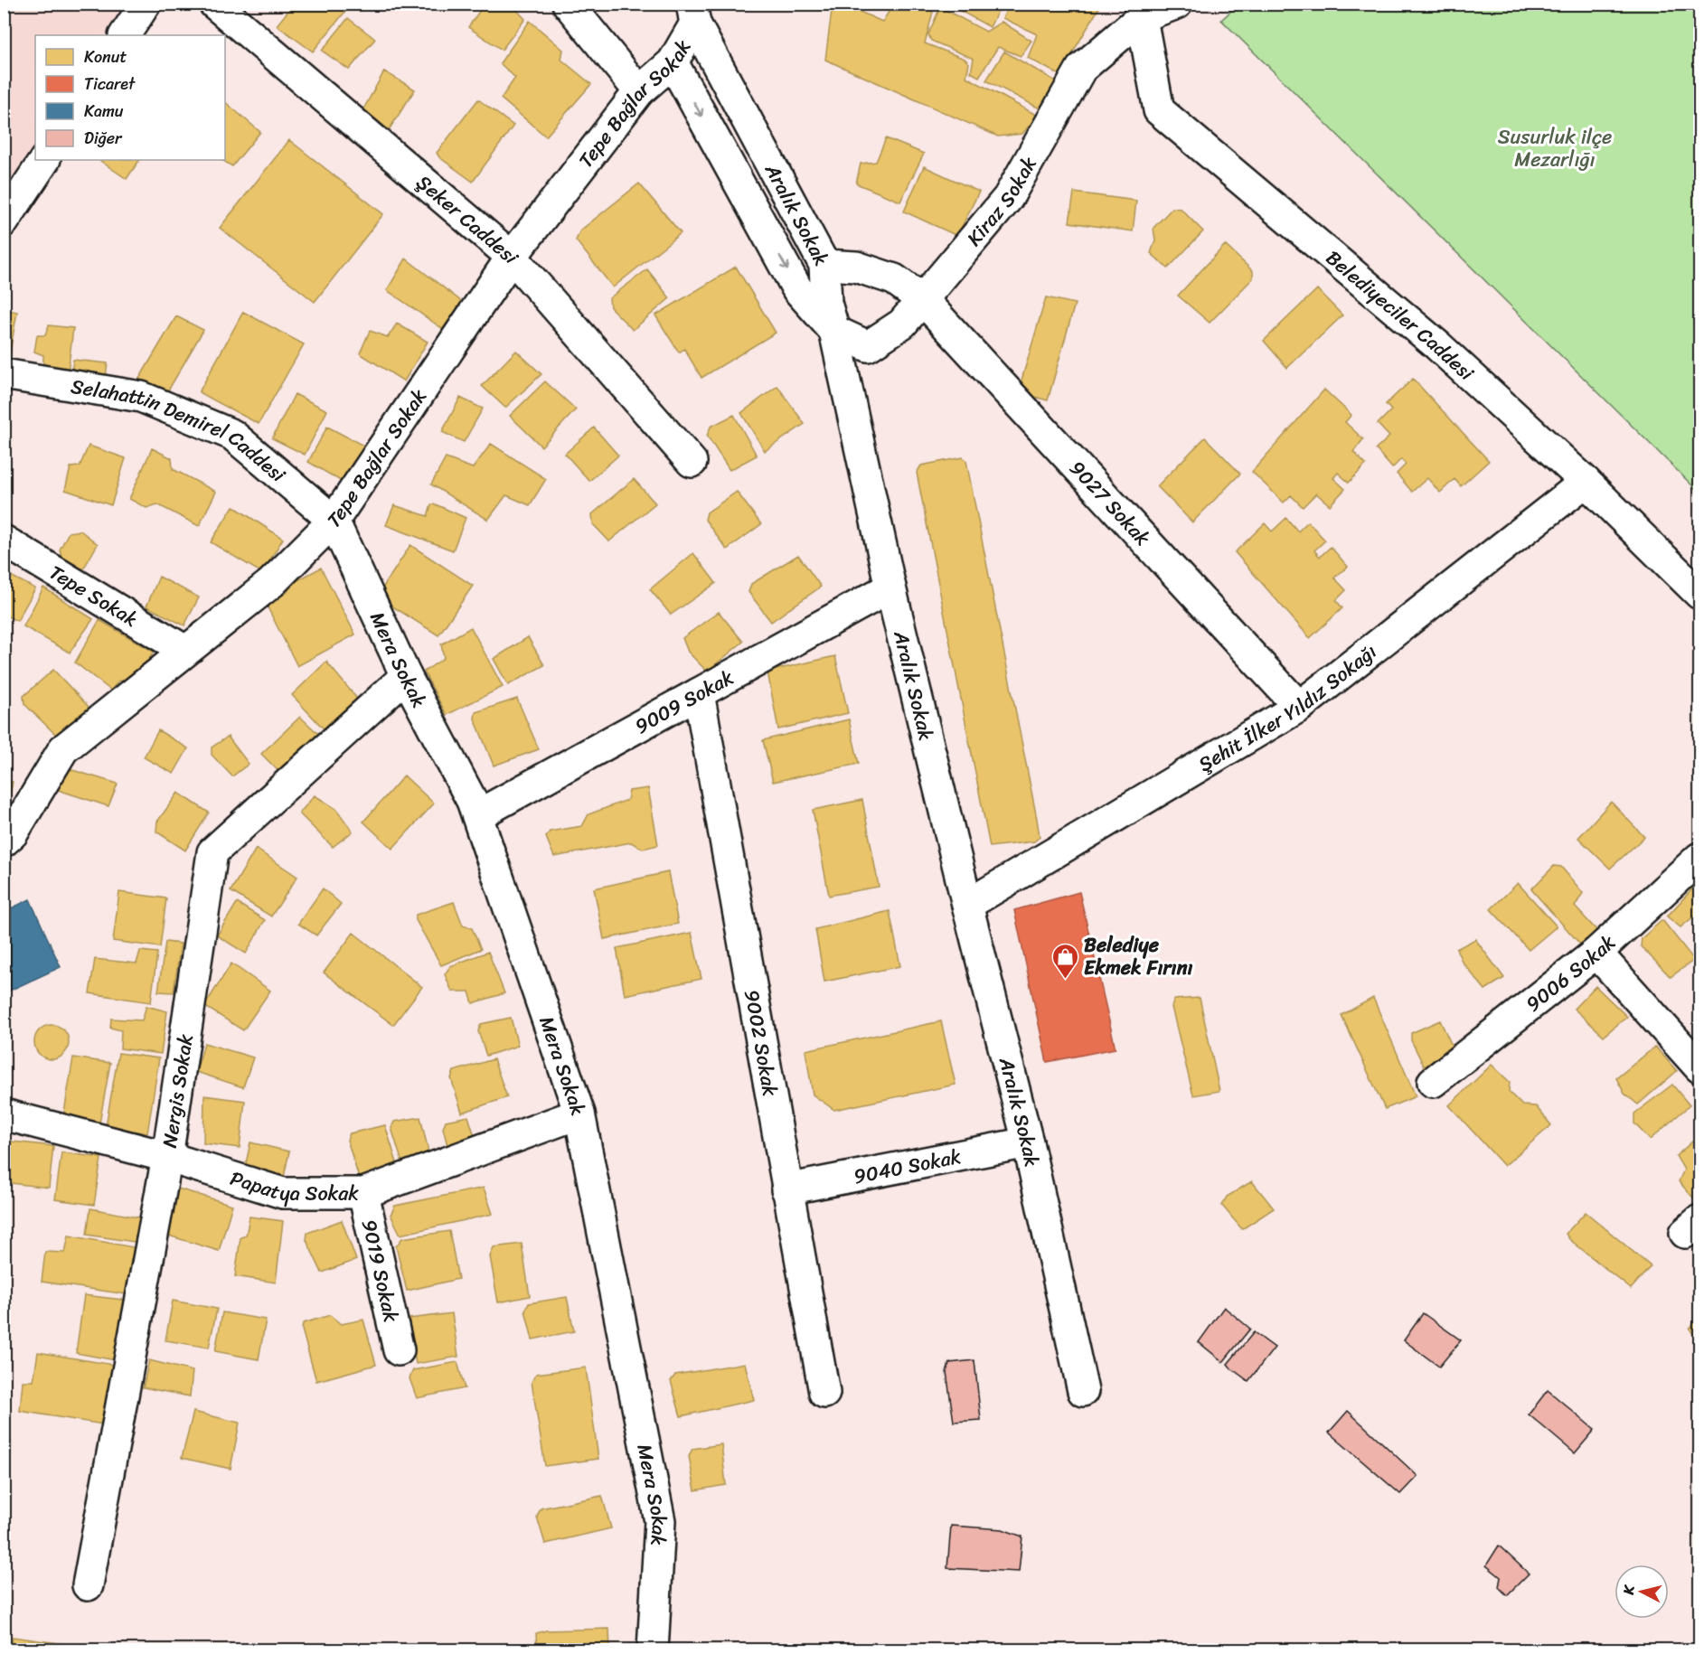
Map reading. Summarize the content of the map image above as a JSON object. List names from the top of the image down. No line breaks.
{"streets":{"street":["Tepe Bağlar Sokak","Kiraz Sokak","Aralık Sokak","Şeker Caddesi","Belediyeciler Caddesi","Selahattin Demirel Caddesi","9027 Sokak","Tepe Sokak","Mera Sokak","9009 Sokak","Şehit İlker Yıldız Sokağı","9006 Sokak","9002 Sokak","Nergis Sokak","9040 Sokak","Papatya Sokak","9019 Sokak"]},"crossings":[["Tepe Bağlar Sokak","Aralık Sokak"],["Tepe Bağlar Sokak","Şeker Caddesi"],["Tepe Bağlar Sokak","Selahattin Demirel Caddesi"],["Tepe Bağlar Sokak","Tepe Sokak"],["Tepe Bağlar Sokak","Mera Sokak"],["Kiraz Sokak","Aralık Sokak"],["Kiraz Sokak","Belediyeciler Caddesi"],["Kiraz Sokak","9027 Sokak"],["Aralık Sokak","9027 Sokak"],["Aralık Sokak","9009 Sokak"],["Aralık Sokak","Şehit İlker Yıldız Sokağı"],["Aralık Sokak","9040 Sokak"],["Belediyeciler Caddesi","Şehit İlker Yıldız Sokağı"],["Selahattin Demirel Caddesi","Mera Sokak"],["9027 Sokak","Şehit İlker Yıldız Sokağı"],["Mera Sokak","9009 Sokak"],["Mera Sokak","Nergis Sokak"],["Mera Sokak","Papatya Sokak"],["9009 Sokak","9002 Sokak"],["9002 Sokak","9040 Sokak"],["Nergis Sokak","Papatya Sokak"],["Papatya Sokak","9019 Sokak"]],"parks":["Susurluk ilçe Mezarlığı"],"places":{"shop":["Belediye Ekmek Fırını"]},"legend":["Konut","Ticaret","Kamu","Diğer"],"north":"left"}
